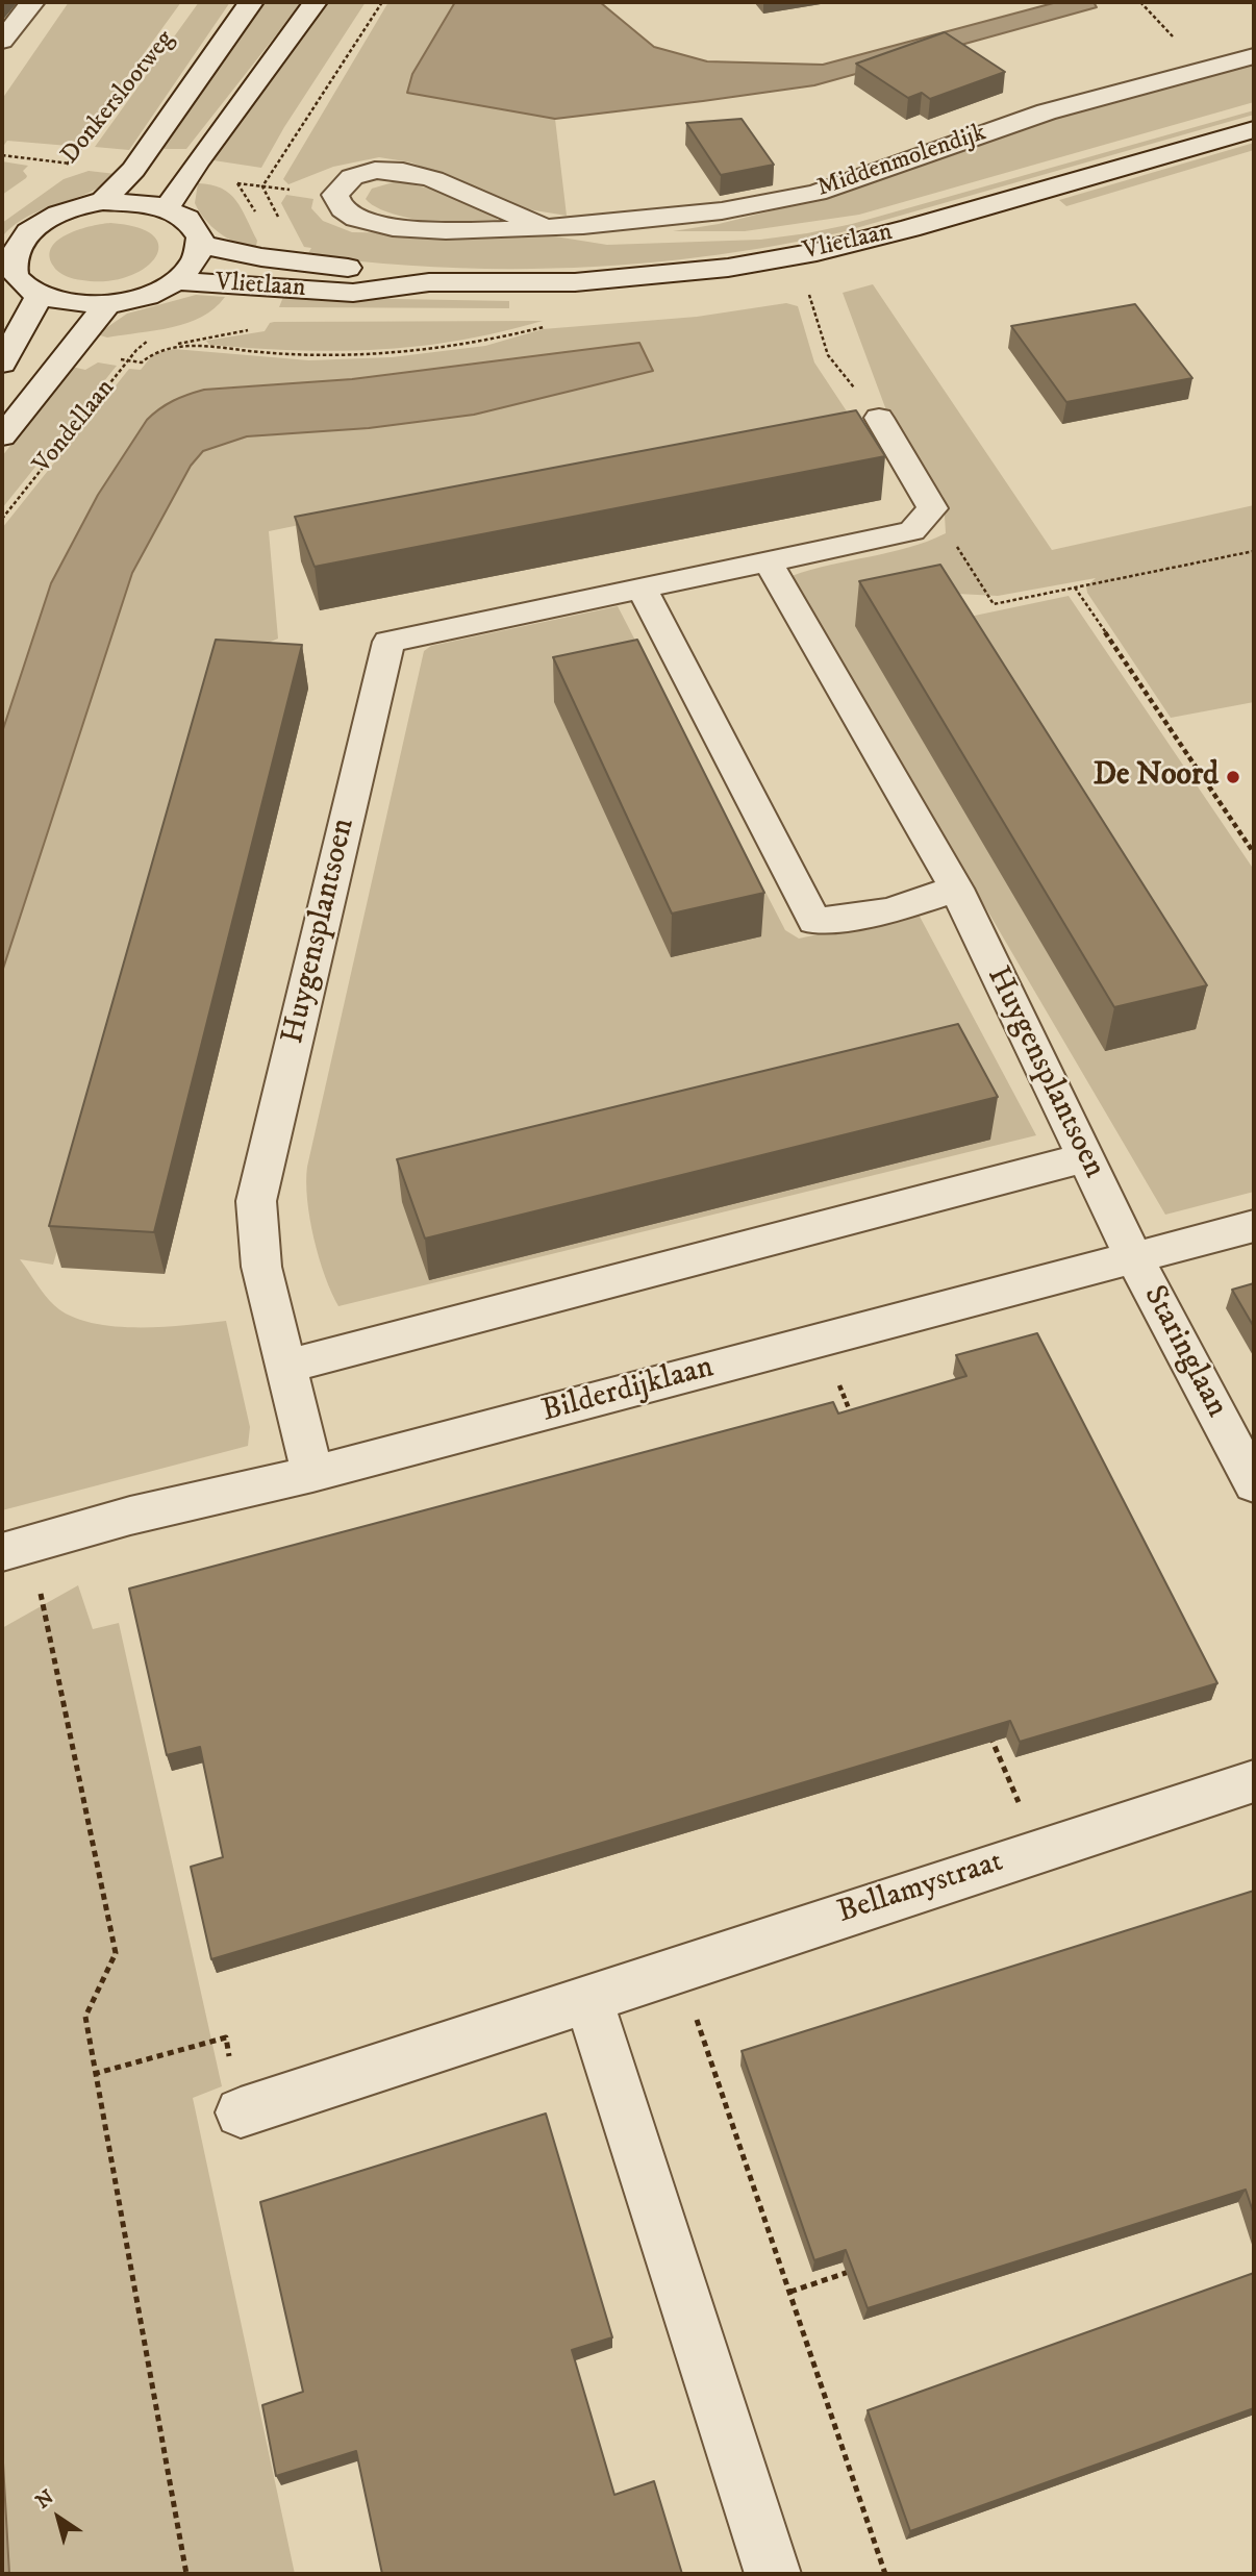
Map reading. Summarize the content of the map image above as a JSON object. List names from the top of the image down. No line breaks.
{"streets":{"street":["Donkerslootweg","Middenmolendijk","Vlietlaan","Vondellaan","Huygensplantsoen","Staringlaan","Bilderdijklaan","Bellamystraat"]},"crossings":[["Huygensplantsoen","Staringlaan"],["Huygensplantsoen","Bilderdijklaan"],["Staringlaan","Bilderdijklaan"]],"places":["De Noord"],"north":"top left"}
